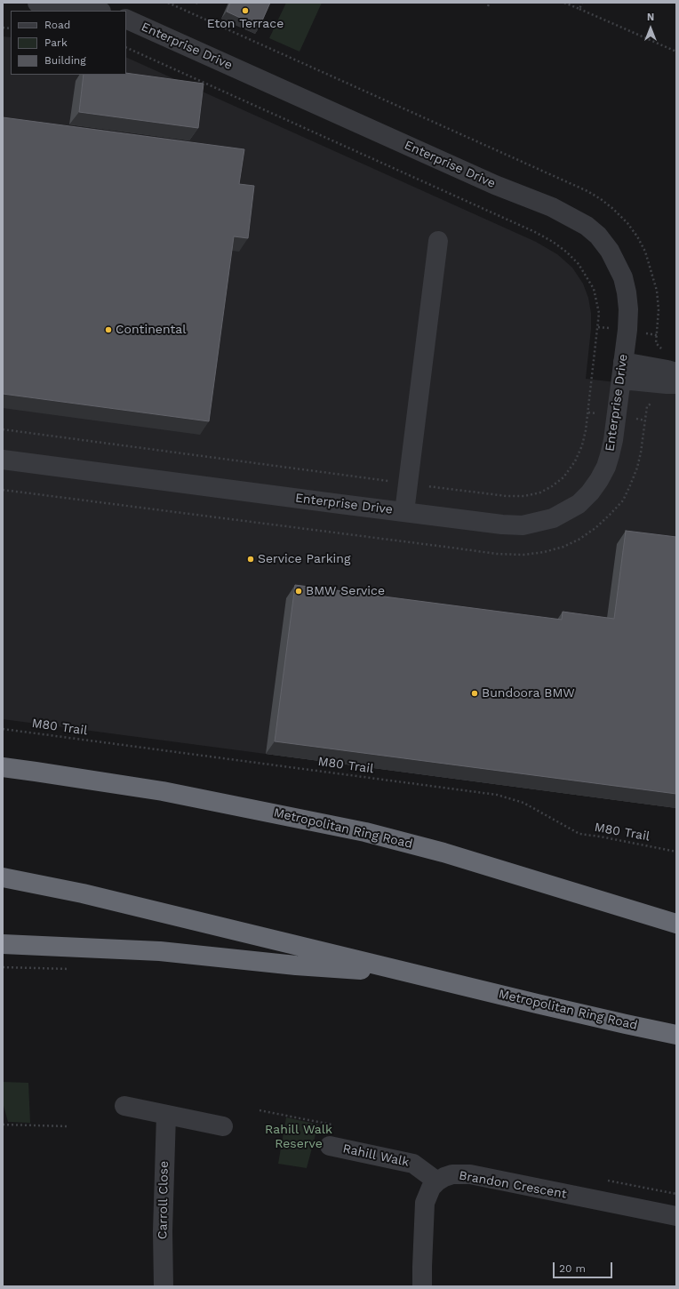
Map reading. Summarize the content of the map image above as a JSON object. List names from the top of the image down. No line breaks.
{"streets":{"highway":["Metropolitan Ring Road"],"street":["Enterprise Drive","Rahill Walk","Brandon Crescent","Carroll Close"],"path":["M80 Trail"]},"crossings":[["Rahill Walk","Brandon Crescent"]],"parks":["Rahill Walk Reserve"],"places":["Eton Terrace","Continental","Service Parking","BMW Service","Bundoora BMW"],"legend":["Road","Park","Building"],"scale_bar":"20 m","north":"top"}
